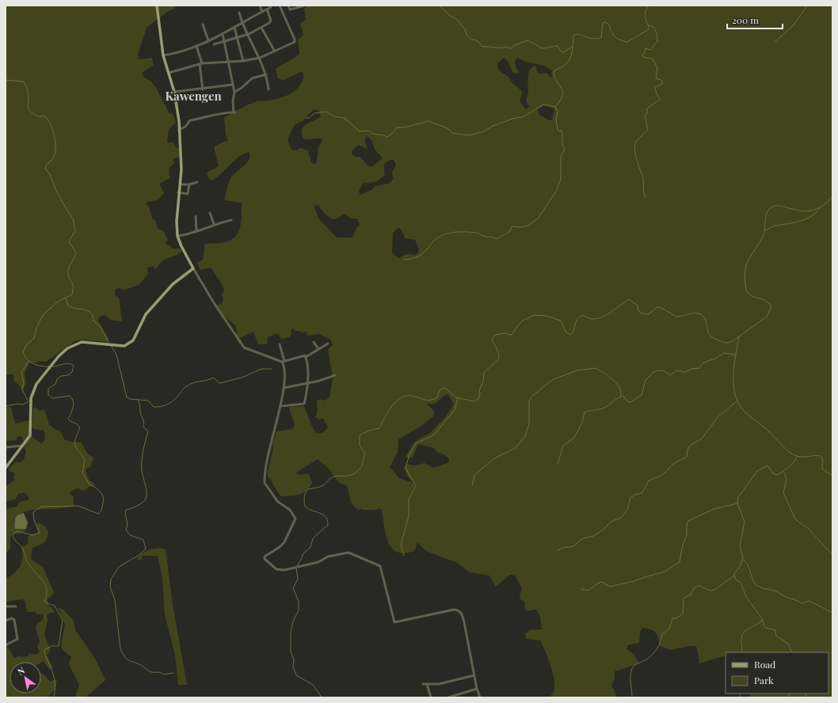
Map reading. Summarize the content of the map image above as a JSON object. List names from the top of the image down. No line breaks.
{"districts":["Kawengen"],"legend":["Road","Park"],"scale_bar":"200 m","north":"top left"}
